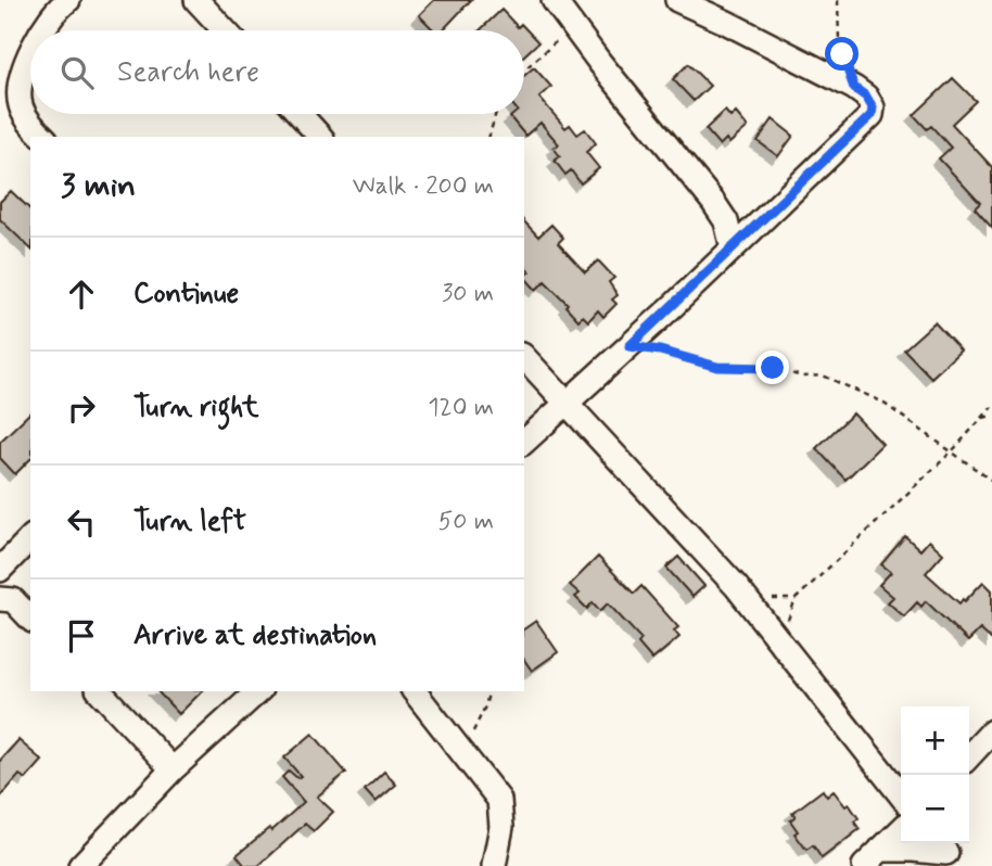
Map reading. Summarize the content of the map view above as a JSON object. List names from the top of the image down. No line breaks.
{"page":{"search":"Search here","heading":["3 min","Walk · 200 m"],"list":[["Continue","30 m"],["Turn right","120 m"],["Turn left","50 m"],"Arrive at destination"],"map_buttons":["+","−"]}}
